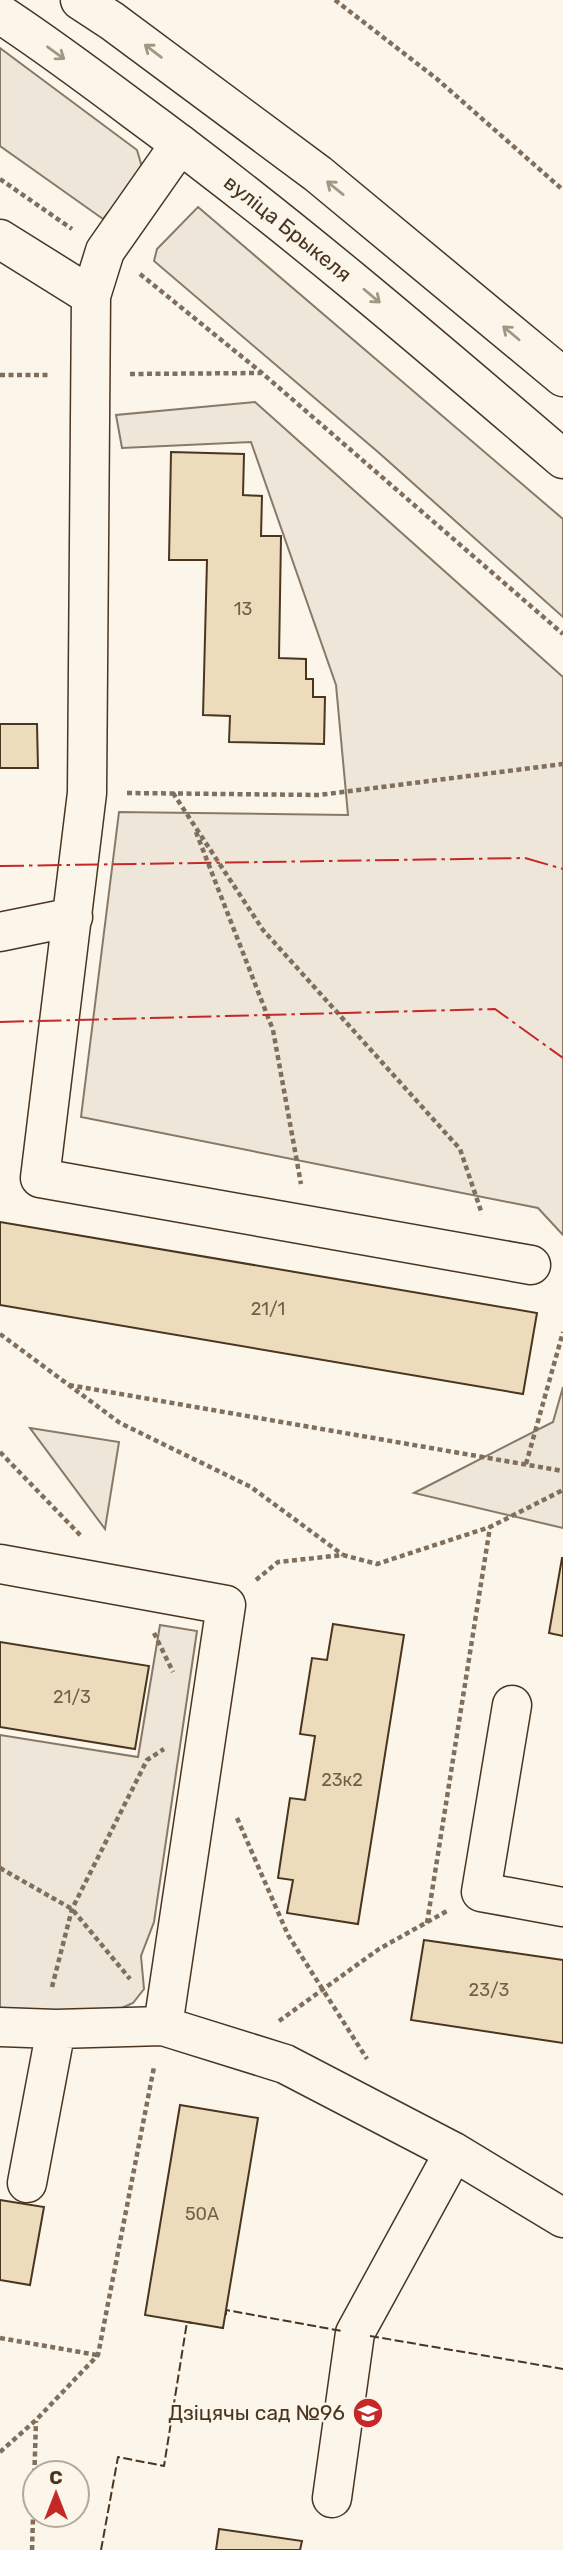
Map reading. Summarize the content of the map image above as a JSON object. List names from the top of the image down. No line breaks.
{"streets":{"main road":["вуліца Брыкеля"]},"places":{"school or university":["Дзіцячы сад №96"]},"house_numbers":["13","21/1","21/3","23к2","23/3","50А"],"north":"top"}
